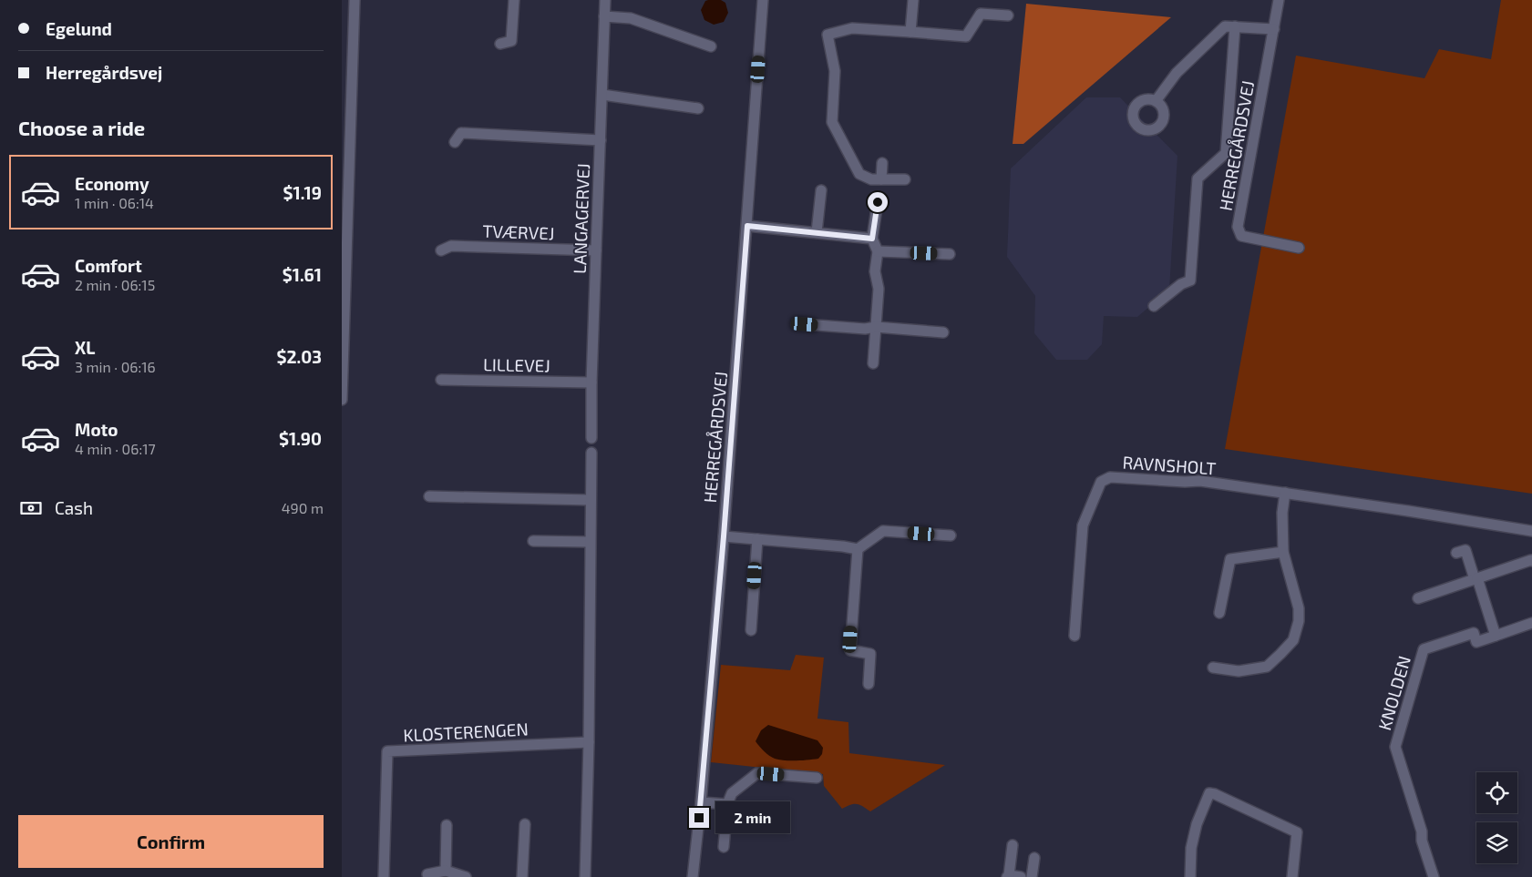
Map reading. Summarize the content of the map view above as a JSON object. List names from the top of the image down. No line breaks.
{"streets":{"street":["HERREGÅRDSVEJ","LANGAGERVEJ","TVÆRVEJ","LILLEVEJ","RAVNSHOLT","KNOLDEN","KLOSTERENGEN"]},"crossings":[["LANGAGERVEJ","TVÆRVEJ"],["LANGAGERVEJ","LILLEVEJ"]],"page":{"banner":["Egelund","Herregårdsvej"],"heading":"Choose a ride","list":[{"name":"Economy","note":"1 min · 06:14","value":"$1.19"},{"name":"Comfort","note":"2 min · 06:15","value":"$1.61"},{"name":"XL","note":"3 min · 06:16","value":"$2.03"},{"name":"Moto","note":"4 min · 06:17","value":"$1.90"}],"pay":["Cash","490 m"],"bubble":"2 min","buttons":"Confirm"}}
